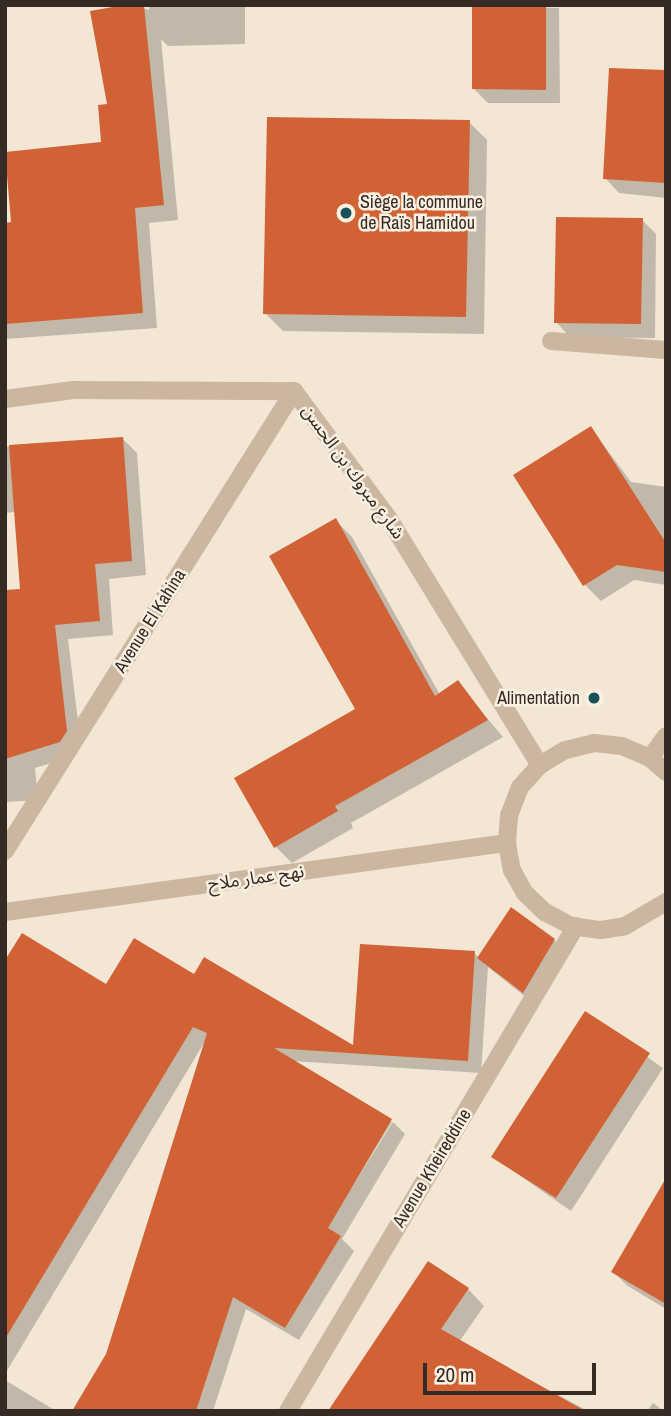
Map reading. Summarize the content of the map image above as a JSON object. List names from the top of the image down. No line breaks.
{"streets":{"street":["شارع مبروك بن الحسن","Avenue El Kahina","نهج عمار ملاح","Avenue Kheireddine"]},"crossings":[["شارع مبروك بن الحسن","Avenue El Kahina"]],"places":["Siège la commune de Raïs Hamidou","Alimentation"],"scale_bar":"20 m"}
